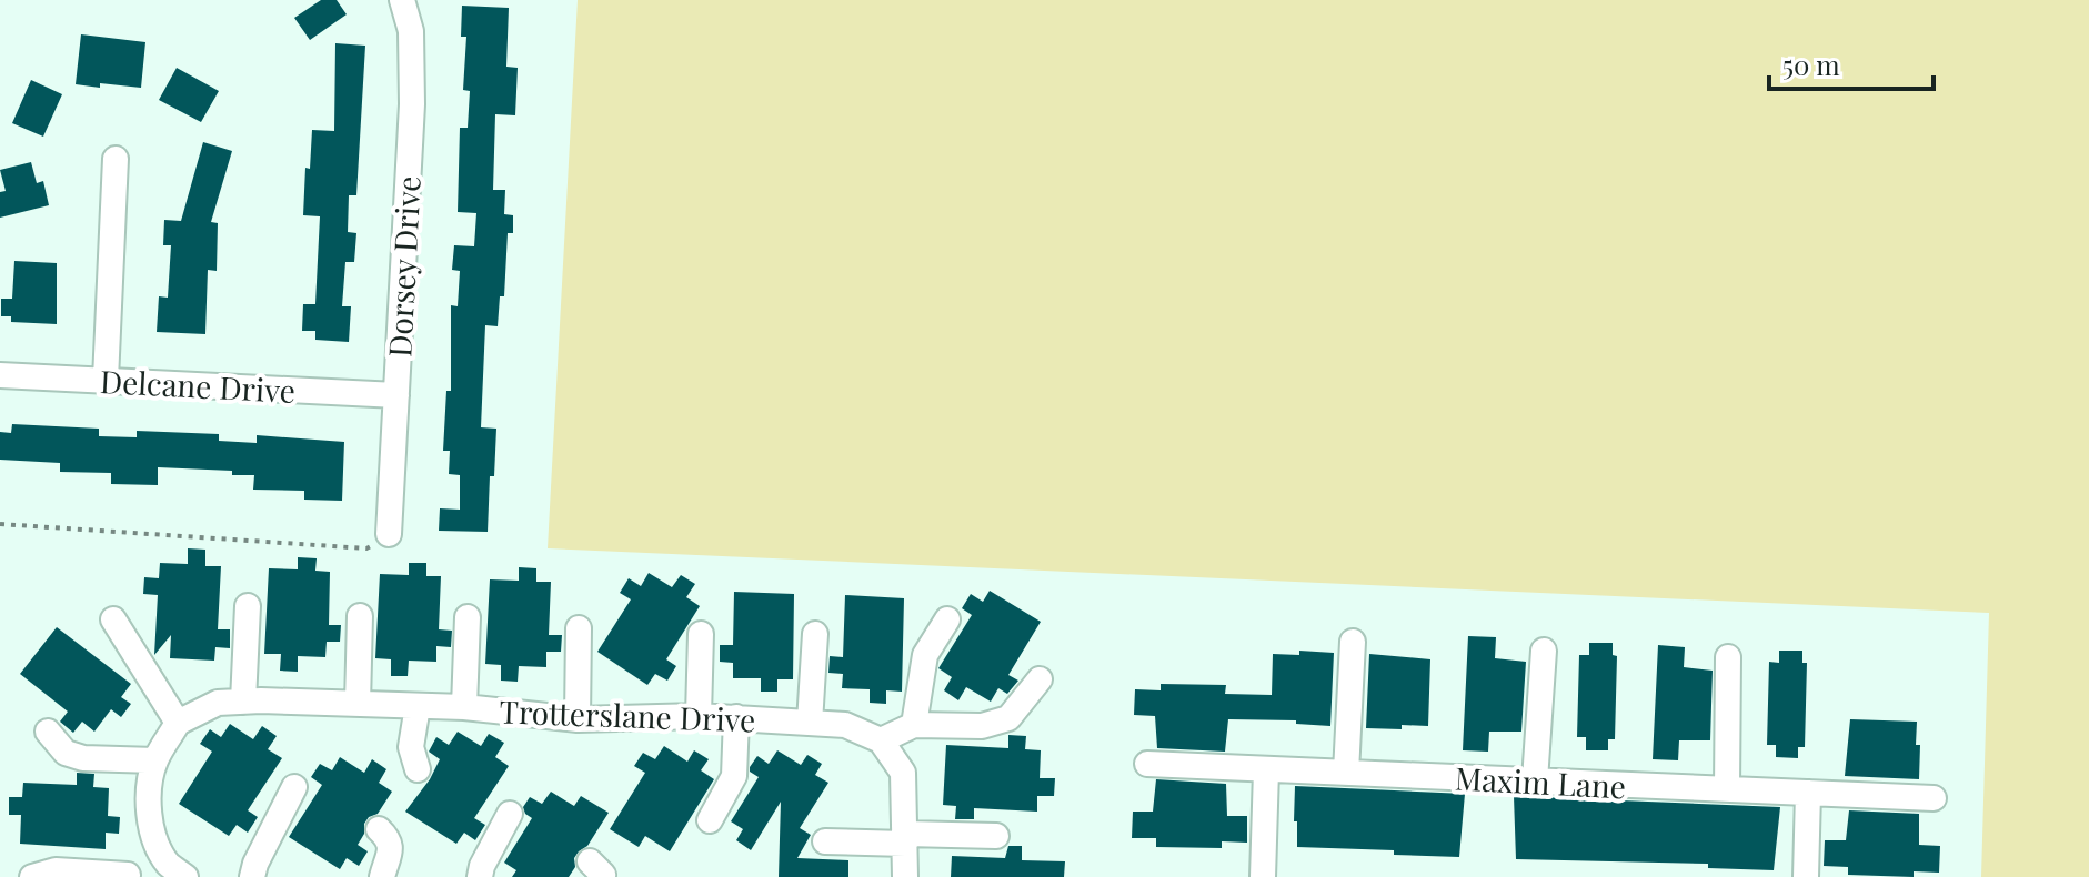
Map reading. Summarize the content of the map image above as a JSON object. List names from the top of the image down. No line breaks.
{"streets":{"street":["Dorsey Drive","Delcane Drive","Trotterslane Drive","Maxim Lane"]},"crossings":[["Dorsey Drive","Delcane Drive"]],"scale_bar":"50 m"}
